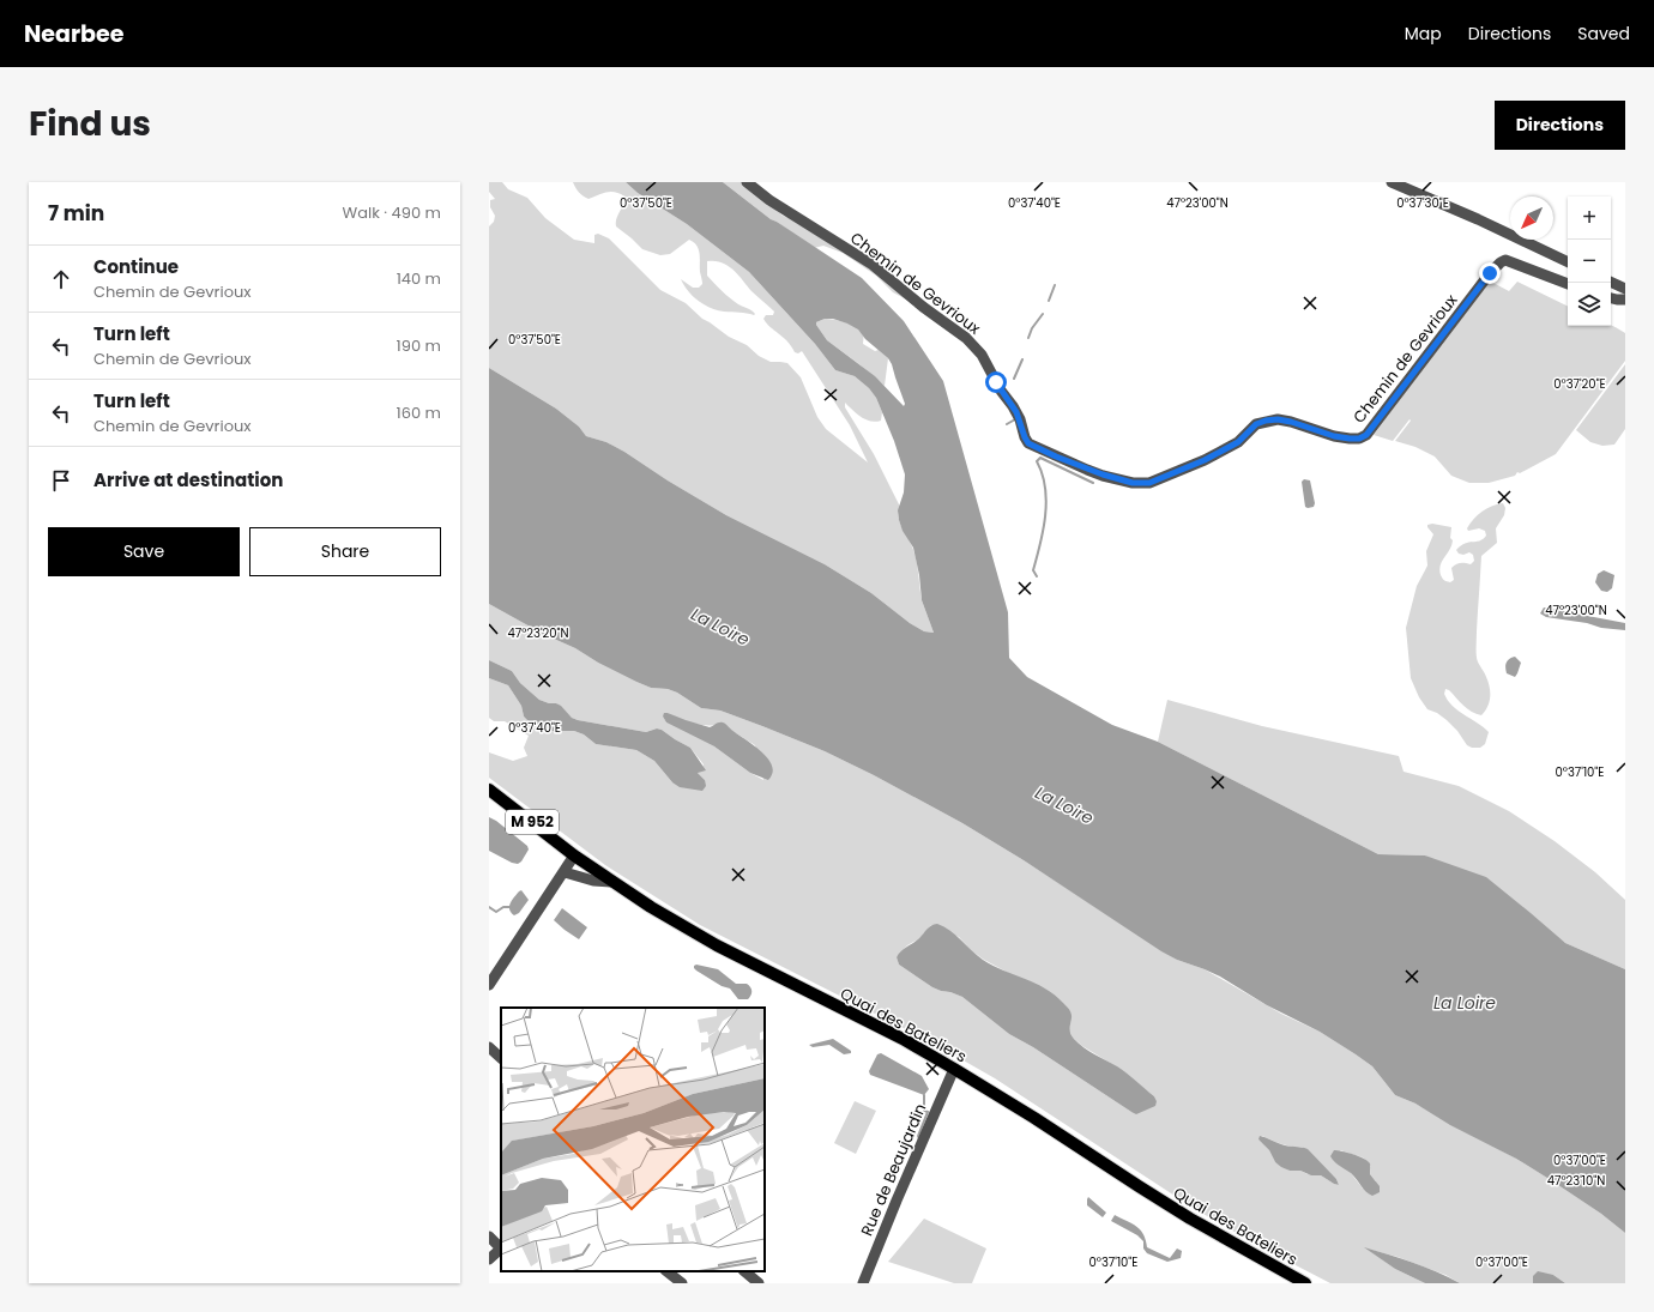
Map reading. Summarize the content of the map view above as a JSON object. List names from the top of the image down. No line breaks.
{"streets":{"main road":["M 952","Quai des Bateliers"],"street":["Chemin de Gevrioux","Rue de Beaujardin"]},"crossings":[["Quai des Bateliers","Rue de Beaujardin"]],"water":["La Loire"],"north":"bottom left","page":{"header":"Nearbee","nav":["Map","Directions","Saved"],"title":"Find us","buttons":["Directions",["Save","Share"]],"heading":["7 min","Walk · 490 m"],"map_buttons":["+","−"],"list":[["Continue","Chemin de Gevrioux","140 m"],["Turn left","Chemin de Gevrioux","190 m"],["Turn left","Chemin de Gevrioux","160 m"],"Arrive at destination"]},"coordinates":["0°37'50\"E","0°37'40\"E","47°23'00\"N","0°37'30\"E","0°37'20\"E","47°23'20\"N","0°37'10\"E","0°37'00\"E","47°23'10\"N"]}
